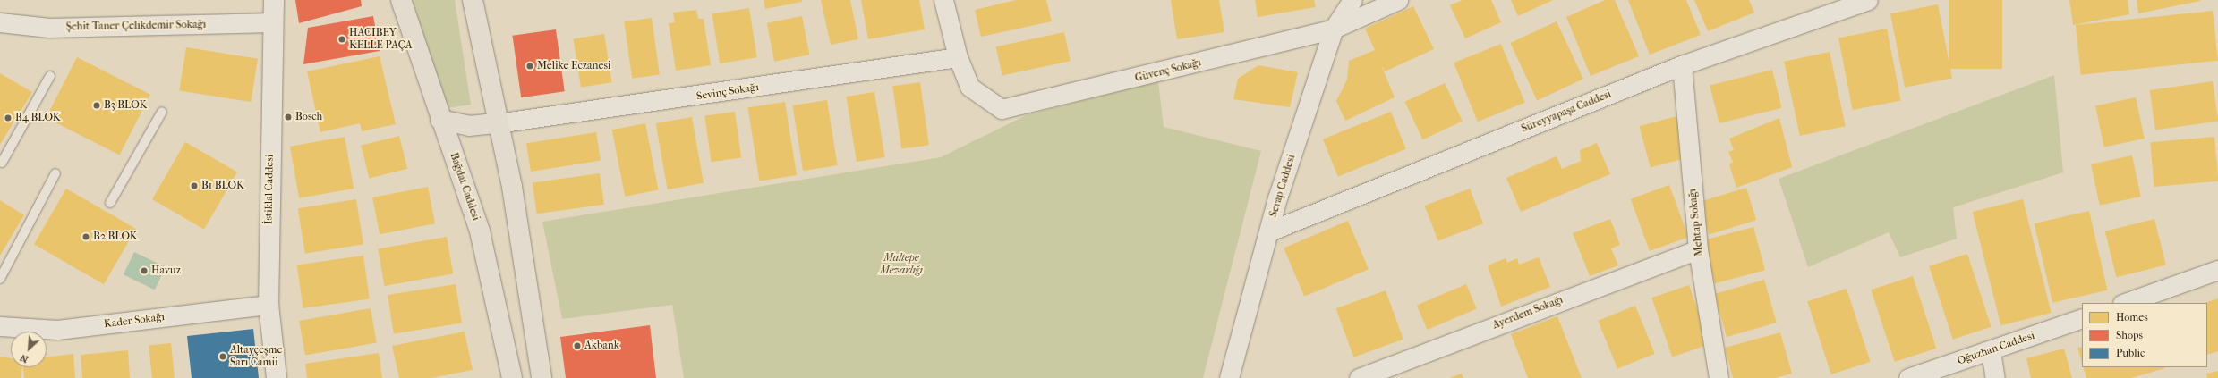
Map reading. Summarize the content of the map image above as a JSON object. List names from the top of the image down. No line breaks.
{"streets":{"main road":["Bağdat Caddesi"],"street":["Şehit Taner Çelikdemir Sokağı","Güvenç Sokağı","Sevinç Sokağı","Süreyyapaşa Caddesi","Serap Caddesi","İstiklal Caddesi","Mehtap Sokağı","Ayerdem Sokağı","Kader Sokağı","Oğuzhan Caddesi"]},"crossings":[["Şehit Taner Çelikdemir Sokağı","İstiklal Caddesi"],["Güvenç Sokağı","Sevinç Sokağı"],["Güvenç Sokağı","Serap Caddesi"],["Süreyyapaşa Caddesi","Serap Caddesi"],["Süreyyapaşa Caddesi","Mehtap Sokağı"],["İstiklal Caddesi","Kader Sokağı"],["Mehtap Sokağı","Ayerdem Sokağı"]],"parks":["Maltepe Mezarlığı"],"places":["HACIBEY KELLE PAÇA","Melike Eczanesi","B3 BLOK","Bosch","B4 BLOK","B1 BLOK","B2 BLOK","Havuz","Akbank","Altayçeşme Sarı Camii"],"legend":["Homes","Shops","Public"],"north":"bottom left"}
